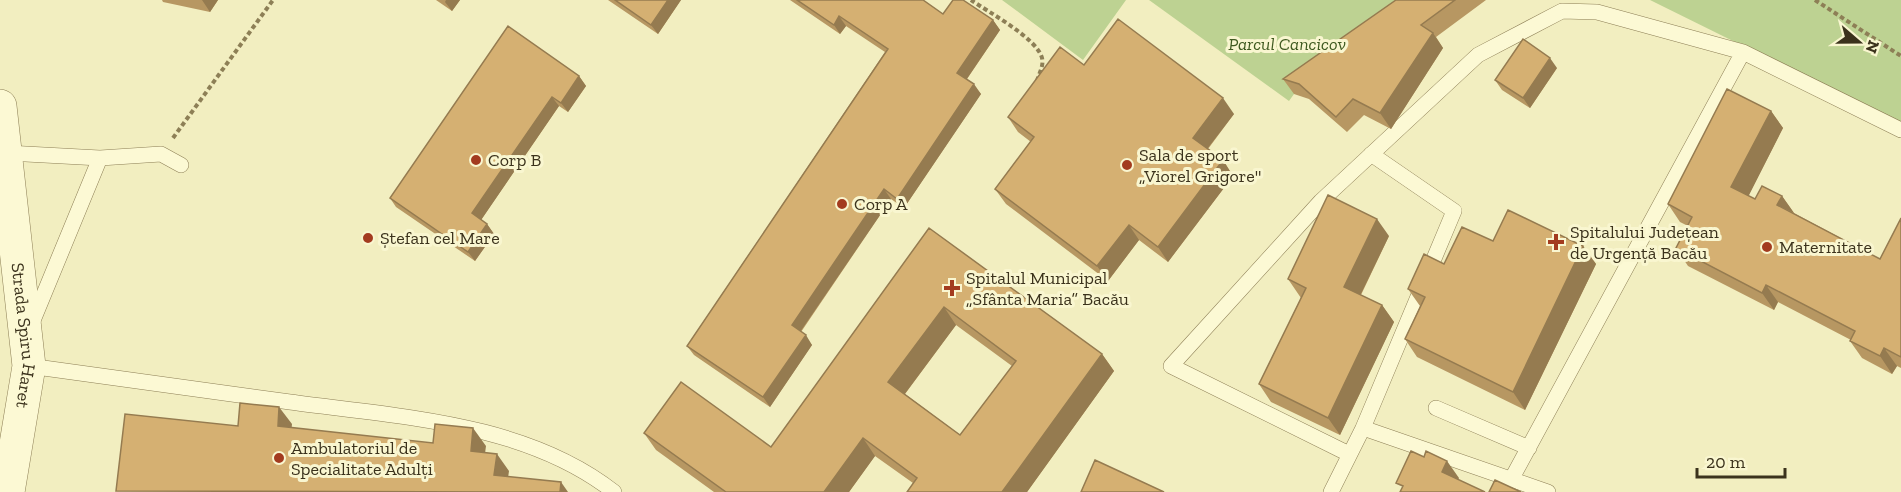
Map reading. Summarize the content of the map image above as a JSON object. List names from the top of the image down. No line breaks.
{"streets":{"street":["Strada Spiru Haret"]},"parks":["Parcul Cancicov"],"places":{"other":["Corp B","Sala de sport „Viorel Grigore\"","Corp A","Ștefan cel Mare","Maternitate","Ambulatoriul de Specialitate Adulți"],"health":["Spitalului Județean de Urgență Bacău","Spitalul Municipal „Sfânta Maria” Bacău"]},"scale_bar":"20 m","north":"right"}
